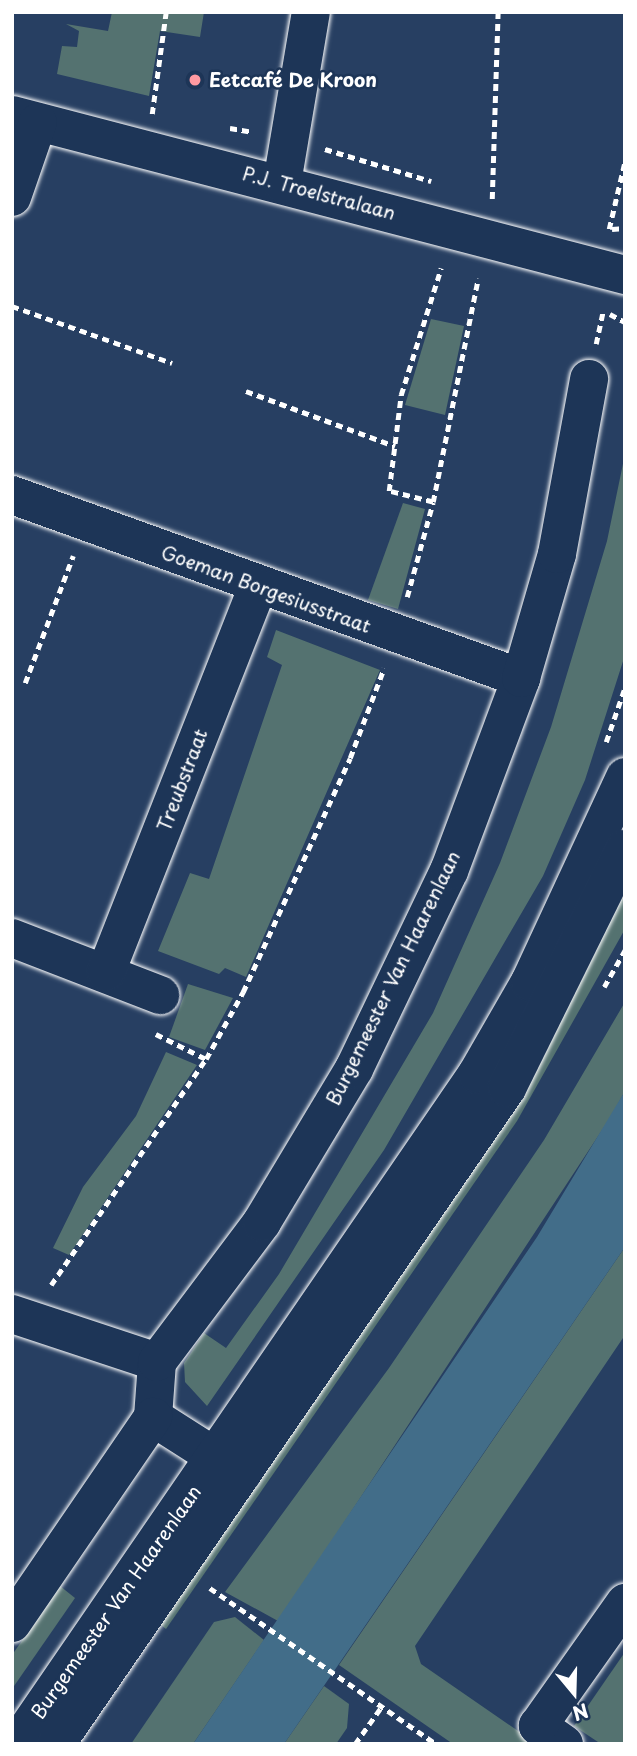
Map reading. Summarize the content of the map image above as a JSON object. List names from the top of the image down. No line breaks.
{"streets":{"street":["P.J. Troelstralaan","Goeman Borgesiusstraat","Treubstraat","Burgemeester Van Haarenlaan"]},"crossings":[["Goeman Borgesiusstraat","Treubstraat"],["Goeman Borgesiusstraat","Burgemeester Van Haarenlaan"]],"places":["Eetcafé De Kroon"],"north":"bottom"}
